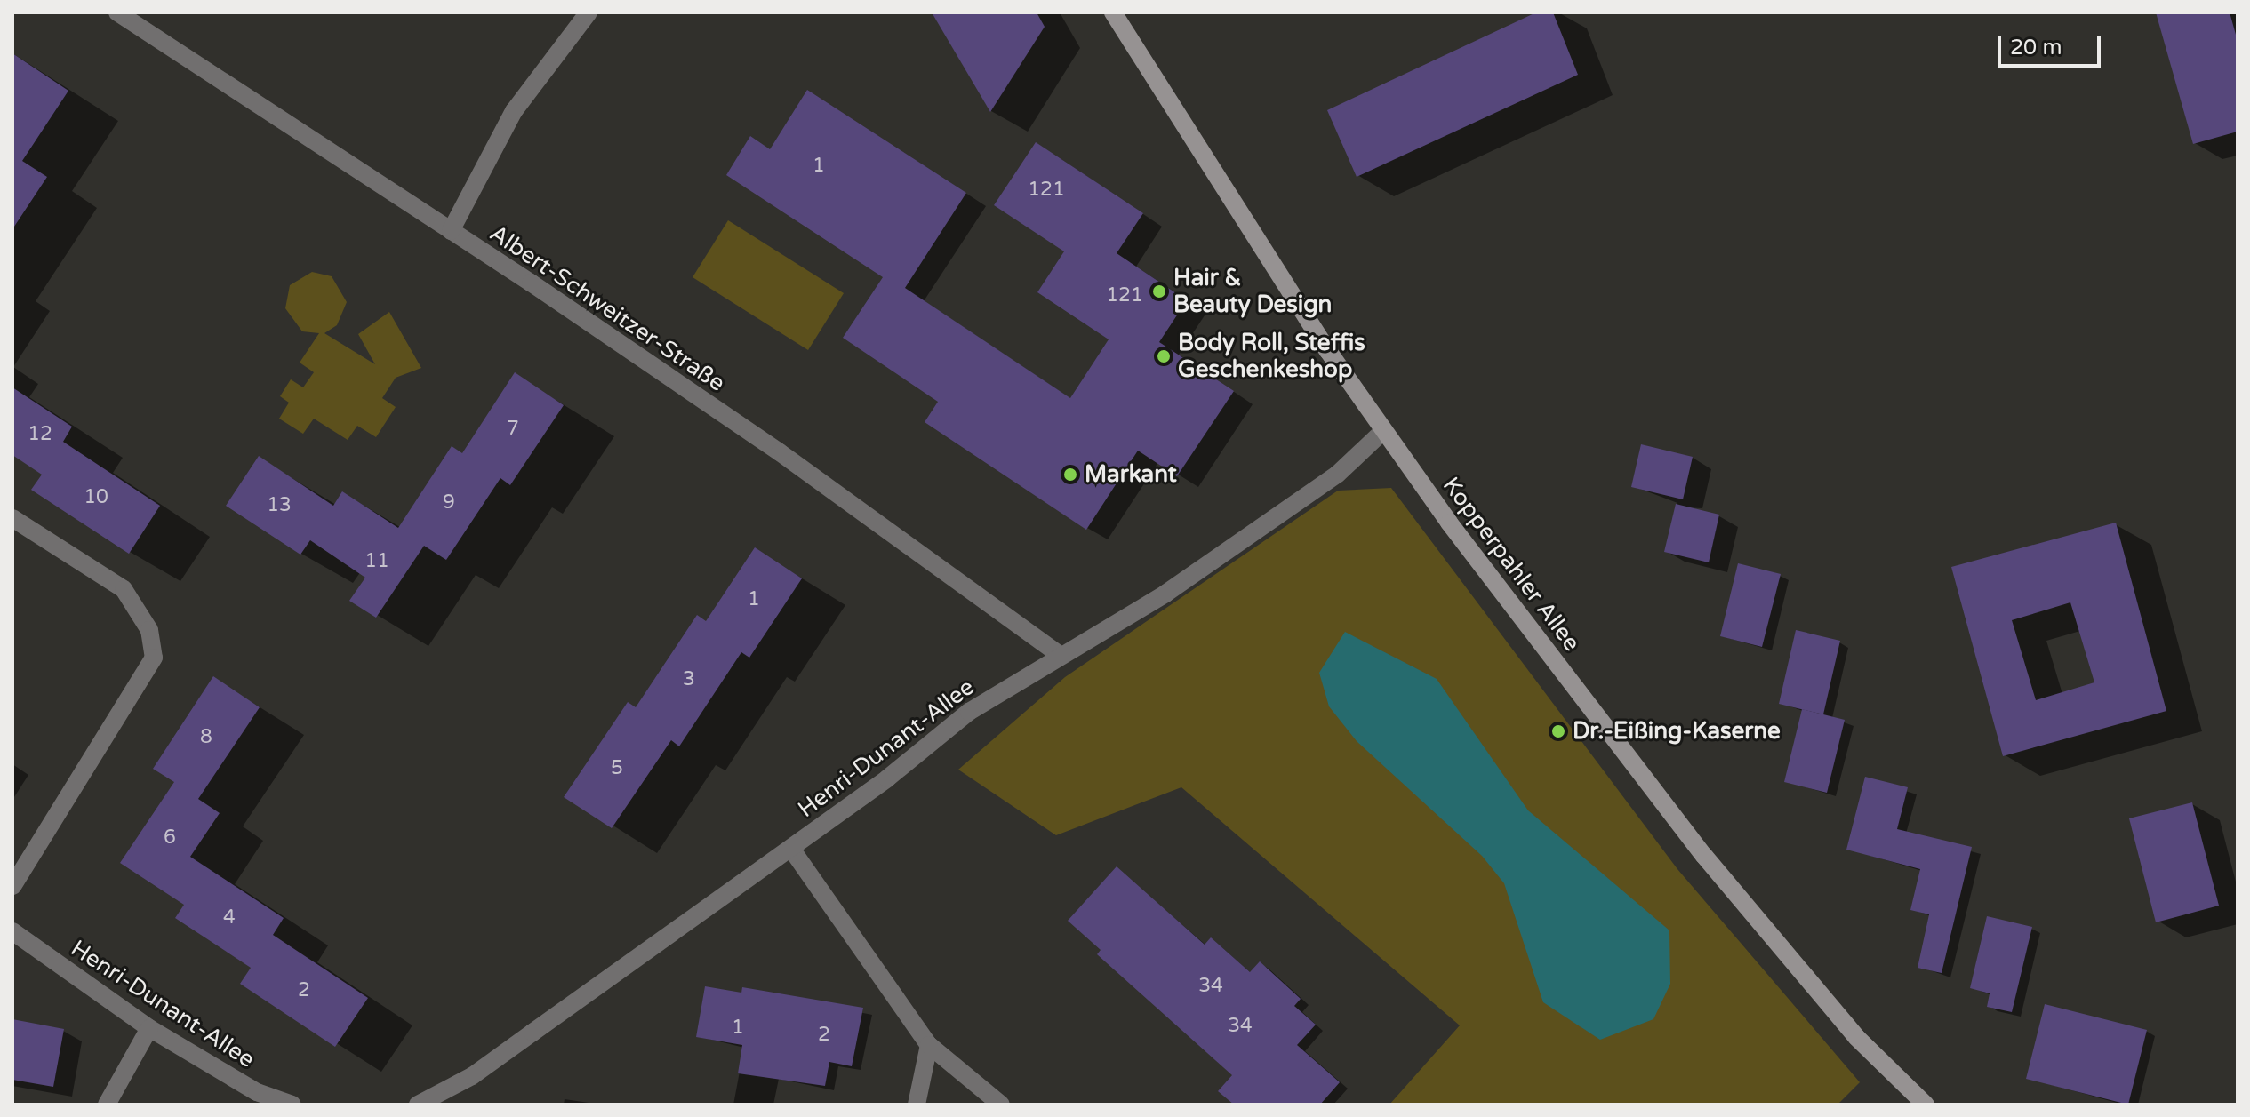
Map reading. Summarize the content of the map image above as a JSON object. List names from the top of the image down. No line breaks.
{"streets":{"street":["Albert-Schweitzer-Straße","Kopperpahler Allee","Henri-Dunant-Allee"]},"crossings":[["Albert-Schweitzer-Straße","Henri-Dunant-Allee"],["Kopperpahler Allee","Henri-Dunant-Allee"]],"places":["Hair & Beauty Design","Body Roll, Steffis Geschenkeshop","Markant","Dr.-Eißing-Kaserne"],"house_numbers":["1","121","121","7","12","10","9","13","11","1","3","8","5","6","4","34","2","34","1","2"],"scale_bar":"20 m"}
